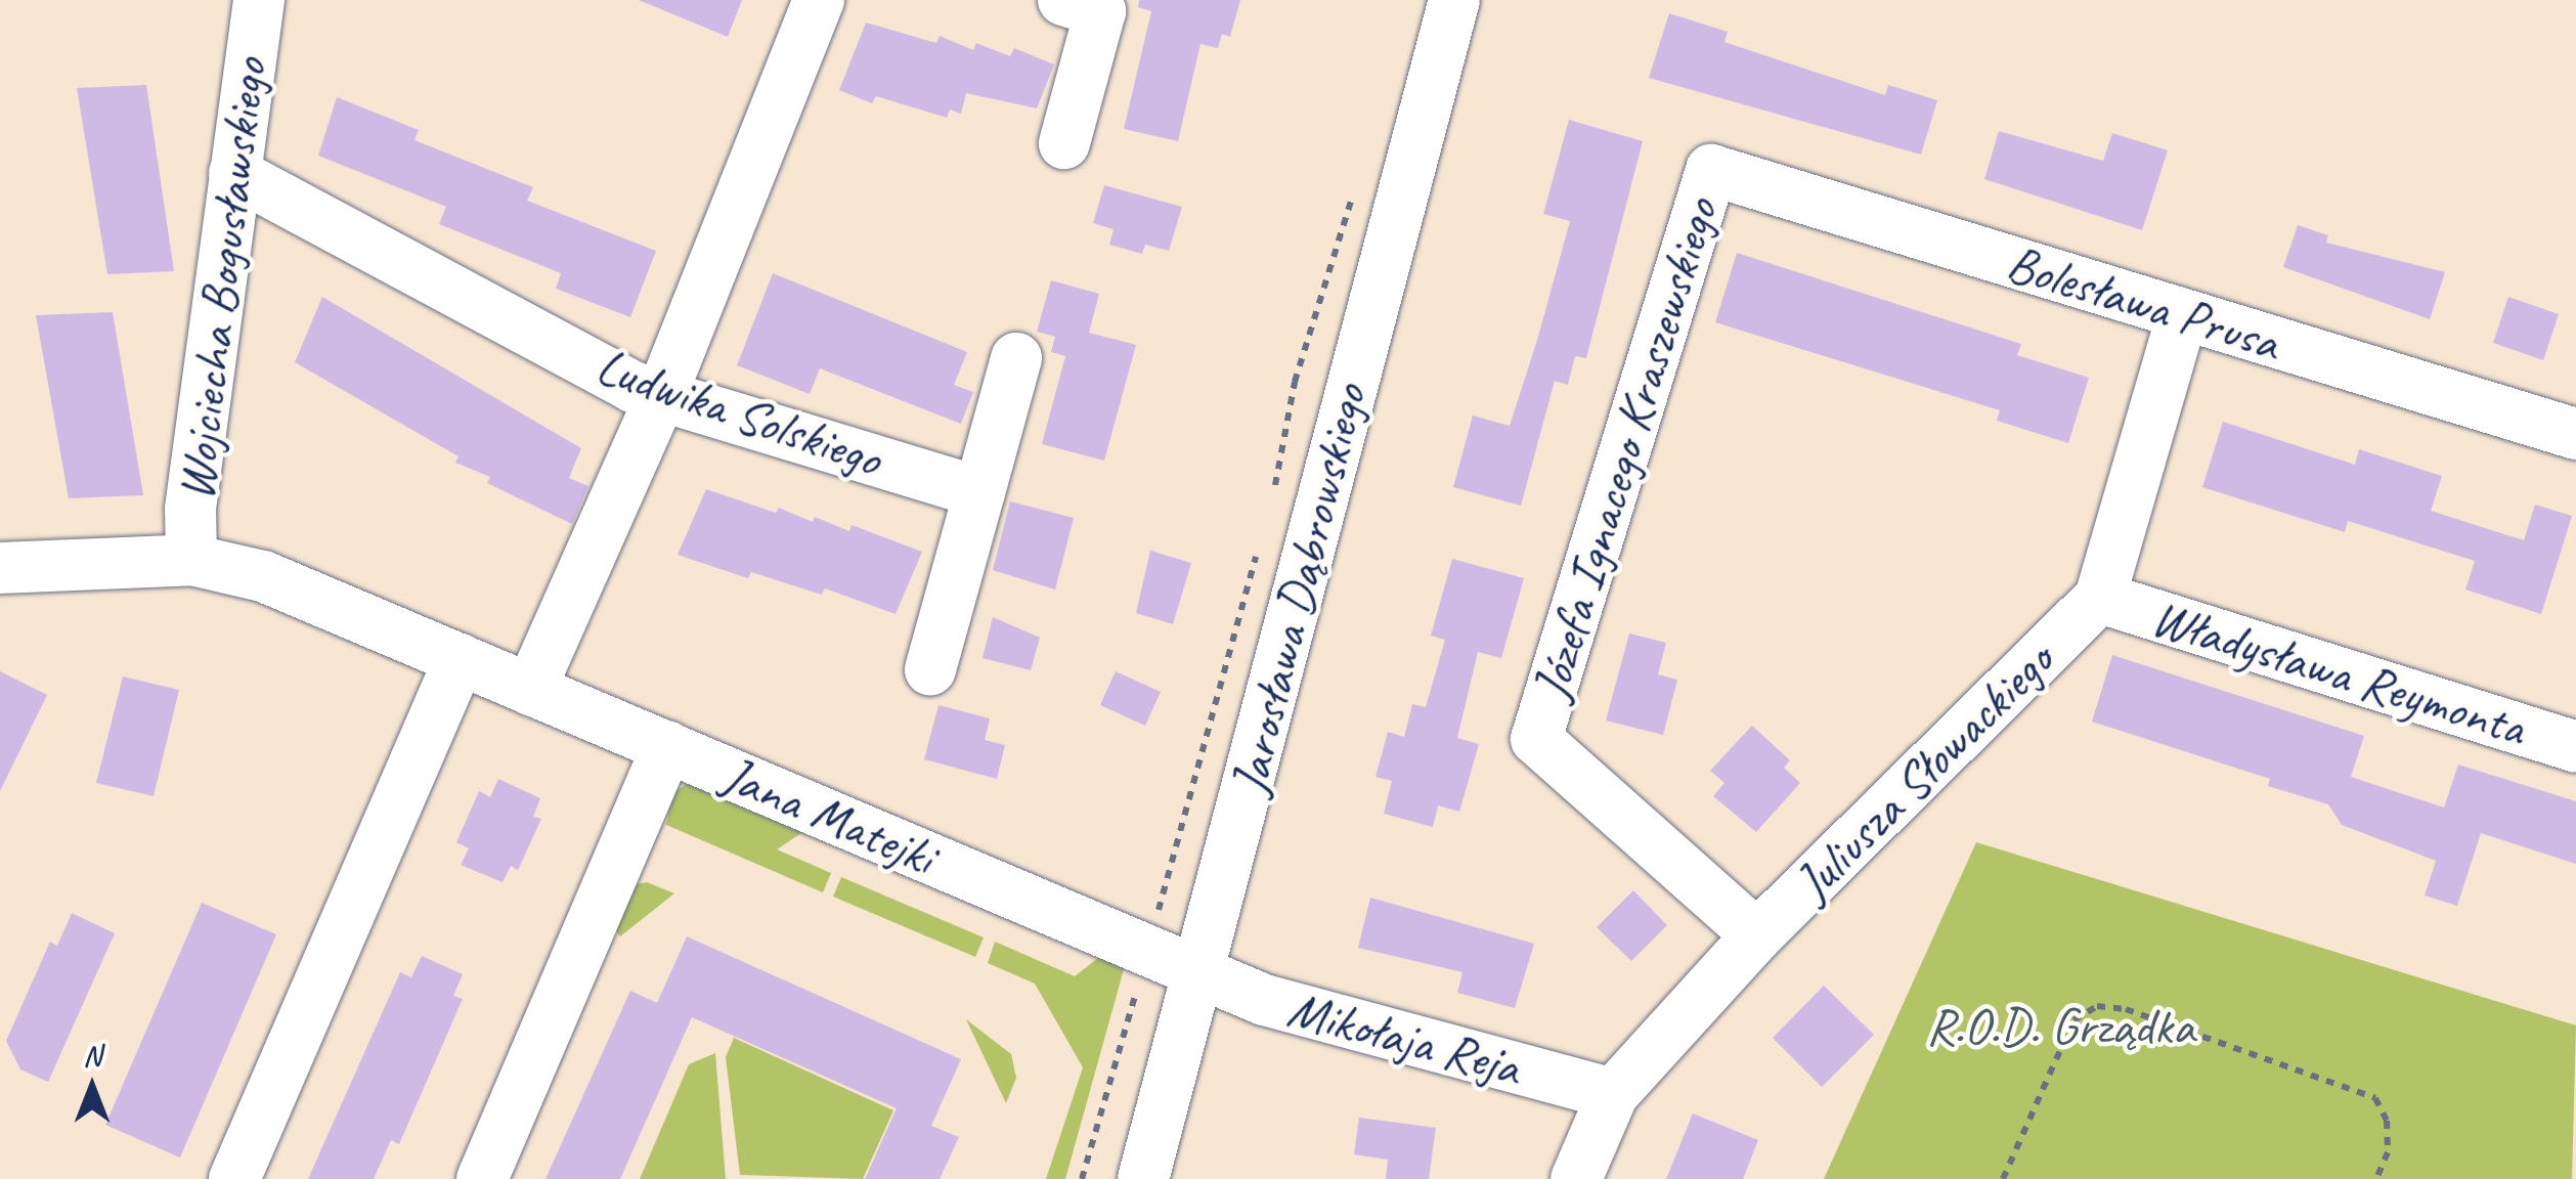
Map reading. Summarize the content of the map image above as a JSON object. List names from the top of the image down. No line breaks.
{"streets":{"street":["Wojciecha Bogusławskiego","Bolesława Prusa","Ludwika Solskiego","Józefa Ignacego Kraszewskiego","Jarosława Dąbrowskiego","Władysława Reymonta","Juliusza Słowackiego","Jana Matejki","Mikołaja Reja"]},"crossings":[["Wojciecha Bogusławskiego","Ludwika Solskiego"],["Wojciecha Bogusławskiego","Jana Matejki"],["Bolesława Prusa","Józefa Ignacego Kraszewskiego"],["Bolesława Prusa","Juliusza Słowackiego"],["Józefa Ignacego Kraszewskiego","Juliusza Słowackiego"],["Jarosława Dąbrowskiego","Jana Matejki"],["Jarosława Dąbrowskiego","Mikołaja Reja"],["Władysława Reymonta","Juliusza Słowackiego"],["Juliusza Słowackiego","Mikołaja Reja"],["Jana Matejki","Mikołaja Reja"]],"parks":["R.O.D. Grządka"],"north":"top"}
